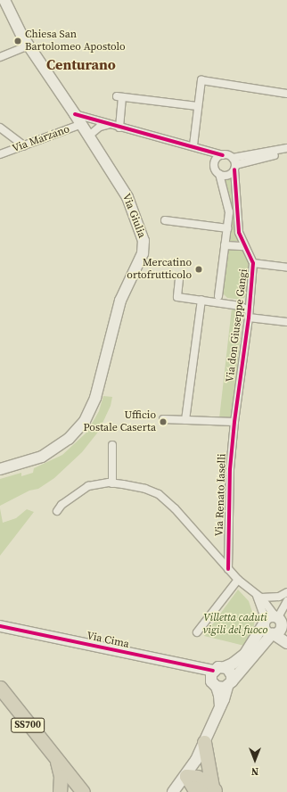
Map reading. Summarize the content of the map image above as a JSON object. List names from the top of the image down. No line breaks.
{"streets":{"highway":["SS700"],"main road":["Via Giulia","Via Cima"],"street":["Via Marzano","Via don Giuseppe Gangi","Via Renato Iaselli"]},"crossings":[["Via Marzano","Via Giulia"],["Via don Giuseppe Gangi","Via Renato Iaselli"]],"districts":["Centurano"],"parks":["Villetta caduti vigili del fuoco"],"places":["Chiesa San Bartolomeo Apostolo","Mercatino ortofrutticolo","Ufficio Postale Caserta"],"north":"bottom"}
